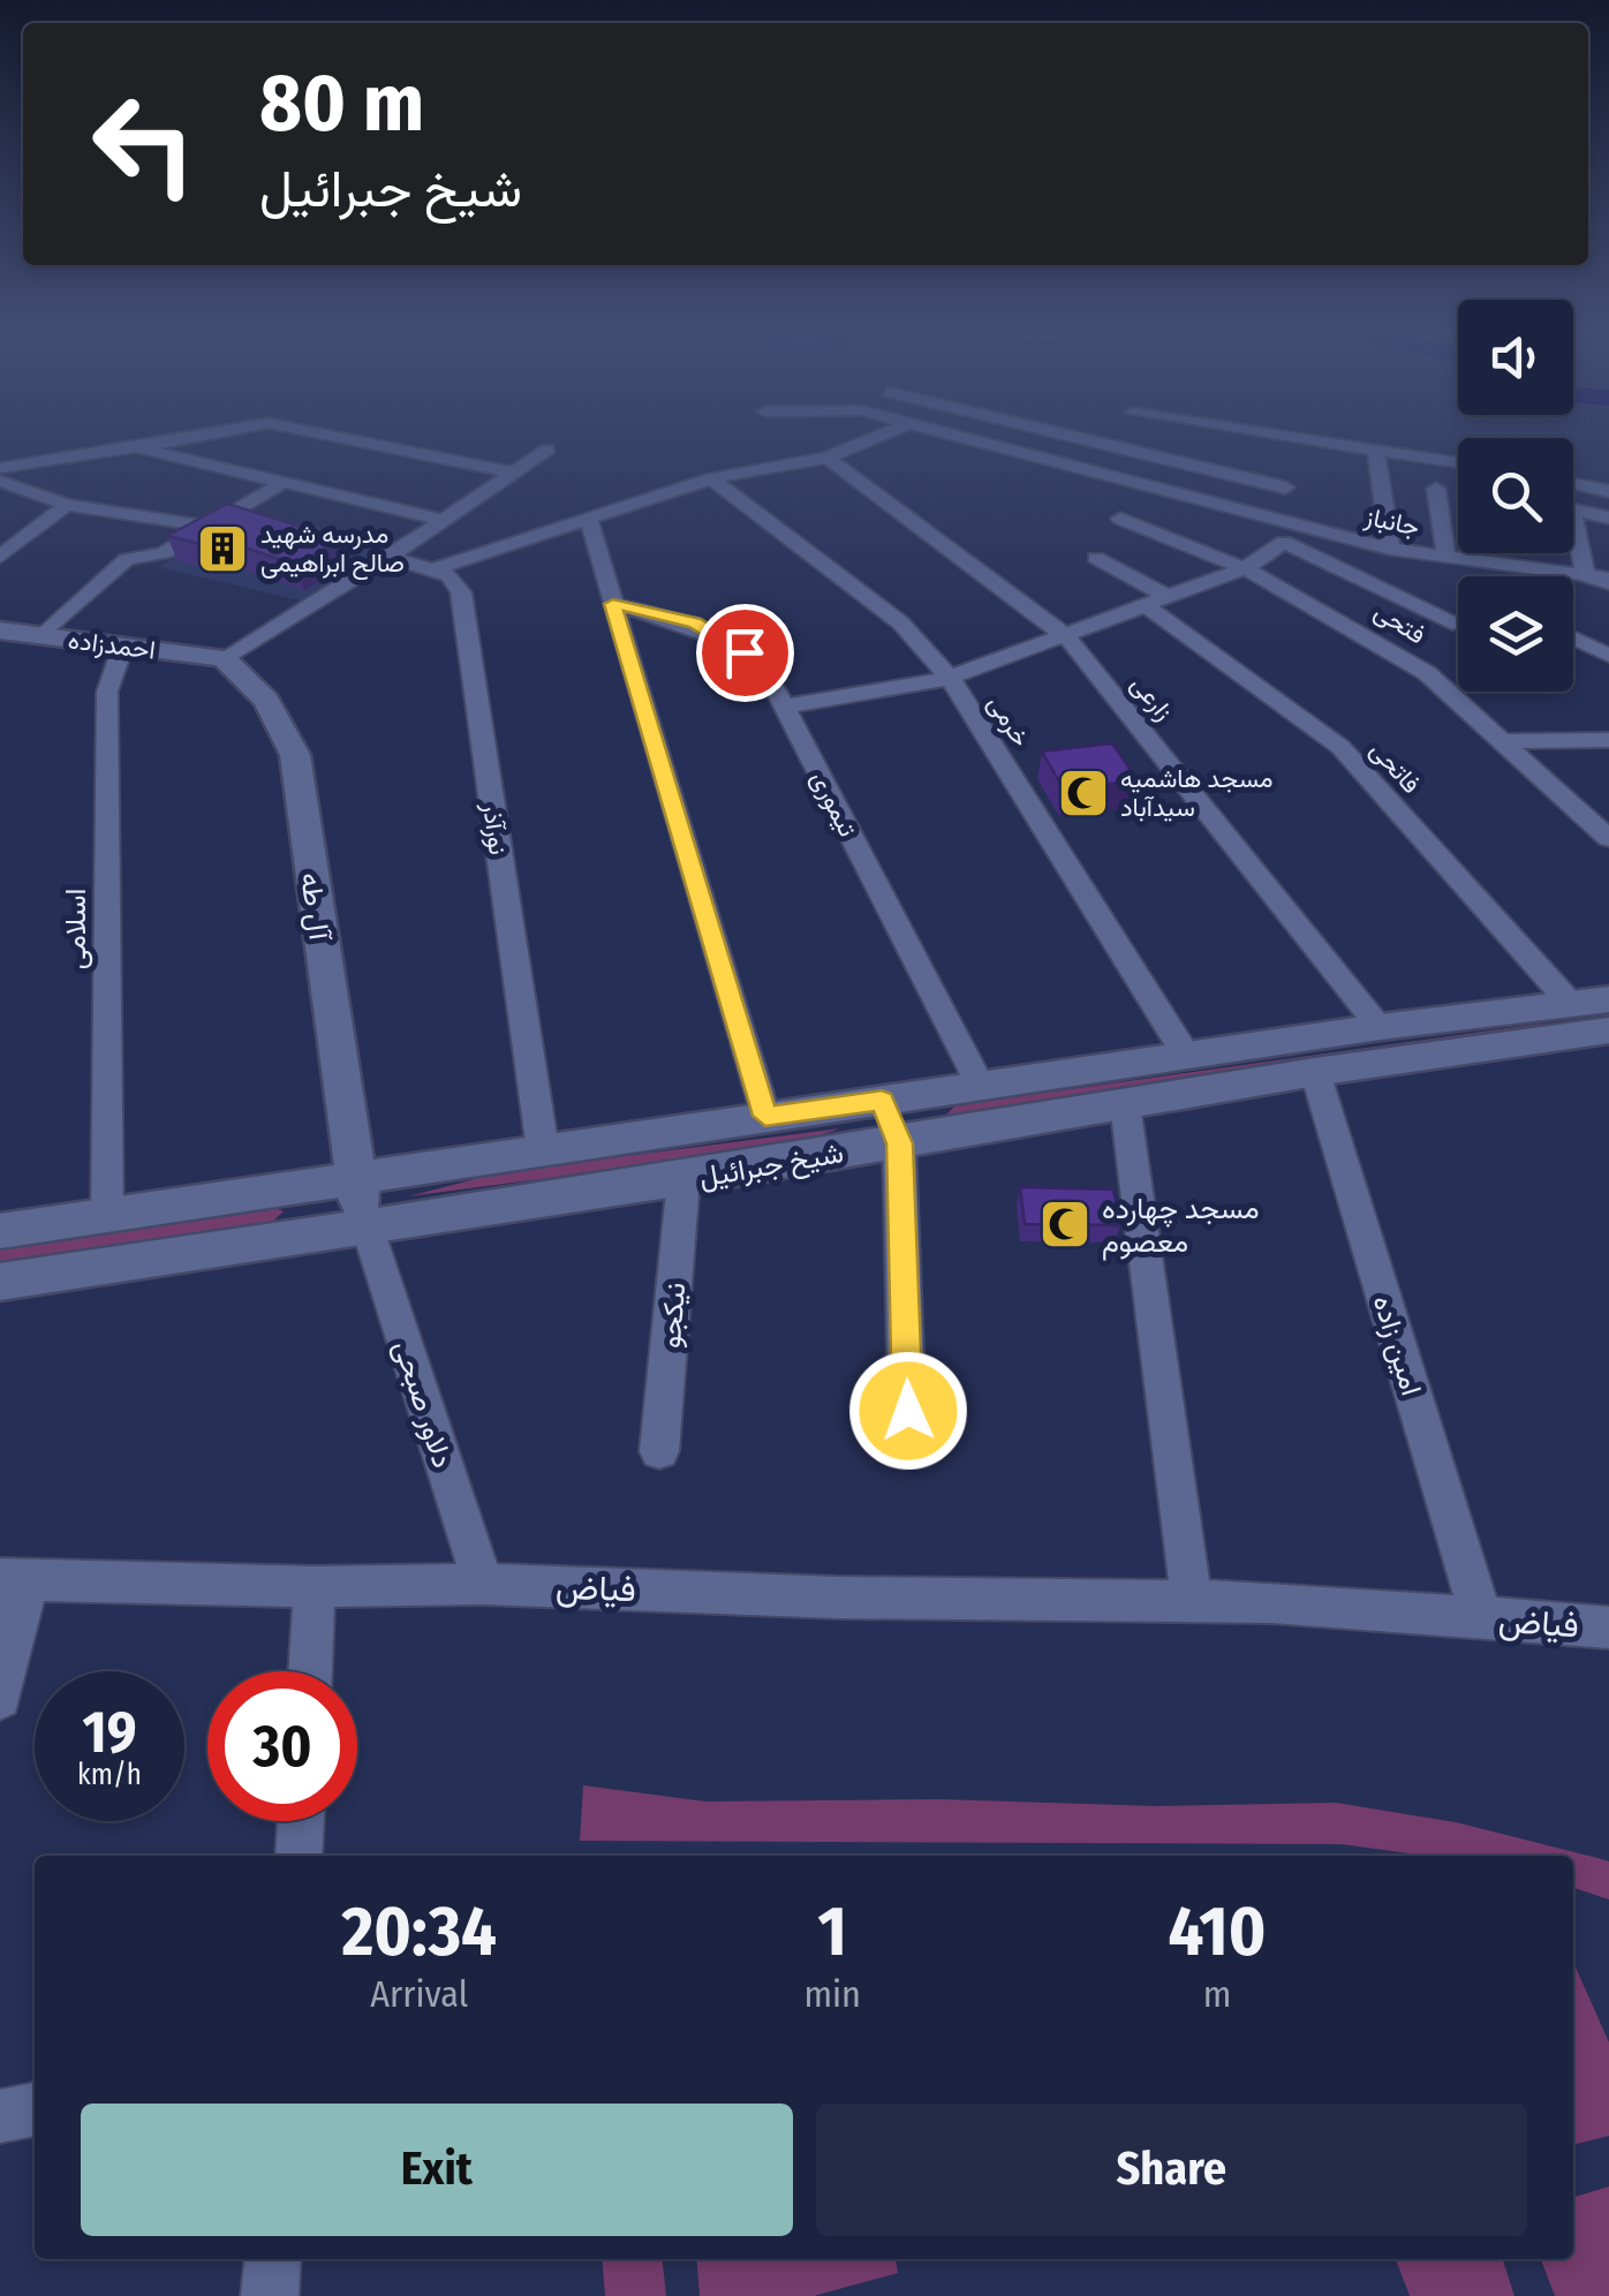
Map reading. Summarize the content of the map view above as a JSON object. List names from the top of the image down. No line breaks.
{"streets":{"street":["جانباز","فتحی","احمدزاده","زارعی","خرمی","فاتحی","تیموری","نورآذر","آل طه","اسلامی","شیخ جبرائیل","نیکجو","امین زاده","دلاور صبحی","فیاض"]},"crossings":[["احمدزاده","آل طه"],["احمدزاده","اسلامی"],["زارعی","شیخ جبرائیل"],["خرمی","شیخ جبرائیل"],["فاتحی","شیخ جبرائیل"],["تیموری","شیخ جبرائیل"],["نورآذر","شیخ جبرائیل"],["آل طه","شیخ جبرائیل"],["آل طه","دلاور صبحی"],["اسلامی","شیخ جبرائیل"],["شیخ جبرائیل","نیکجو"],["شیخ جبرائیل","امین زاده"],["شیخ جبرائیل","دلاور صبحی"],["امین زاده","فیاض"],["دلاور صبحی","فیاض"]],"places":{"building":["مدرسه شهید صالح ابراهیمی"],"mosque":["مسجد هاشمیه سیدآباد","مسجد چهارده معصوم"]},"page":{"turn":["80 m","شیخ جبرائیل"],"speed":"19 km/h","limit":"30","eta":["20:34","Arrival","1","min","410","m"],"buttons":["Exit","Share"]}}
